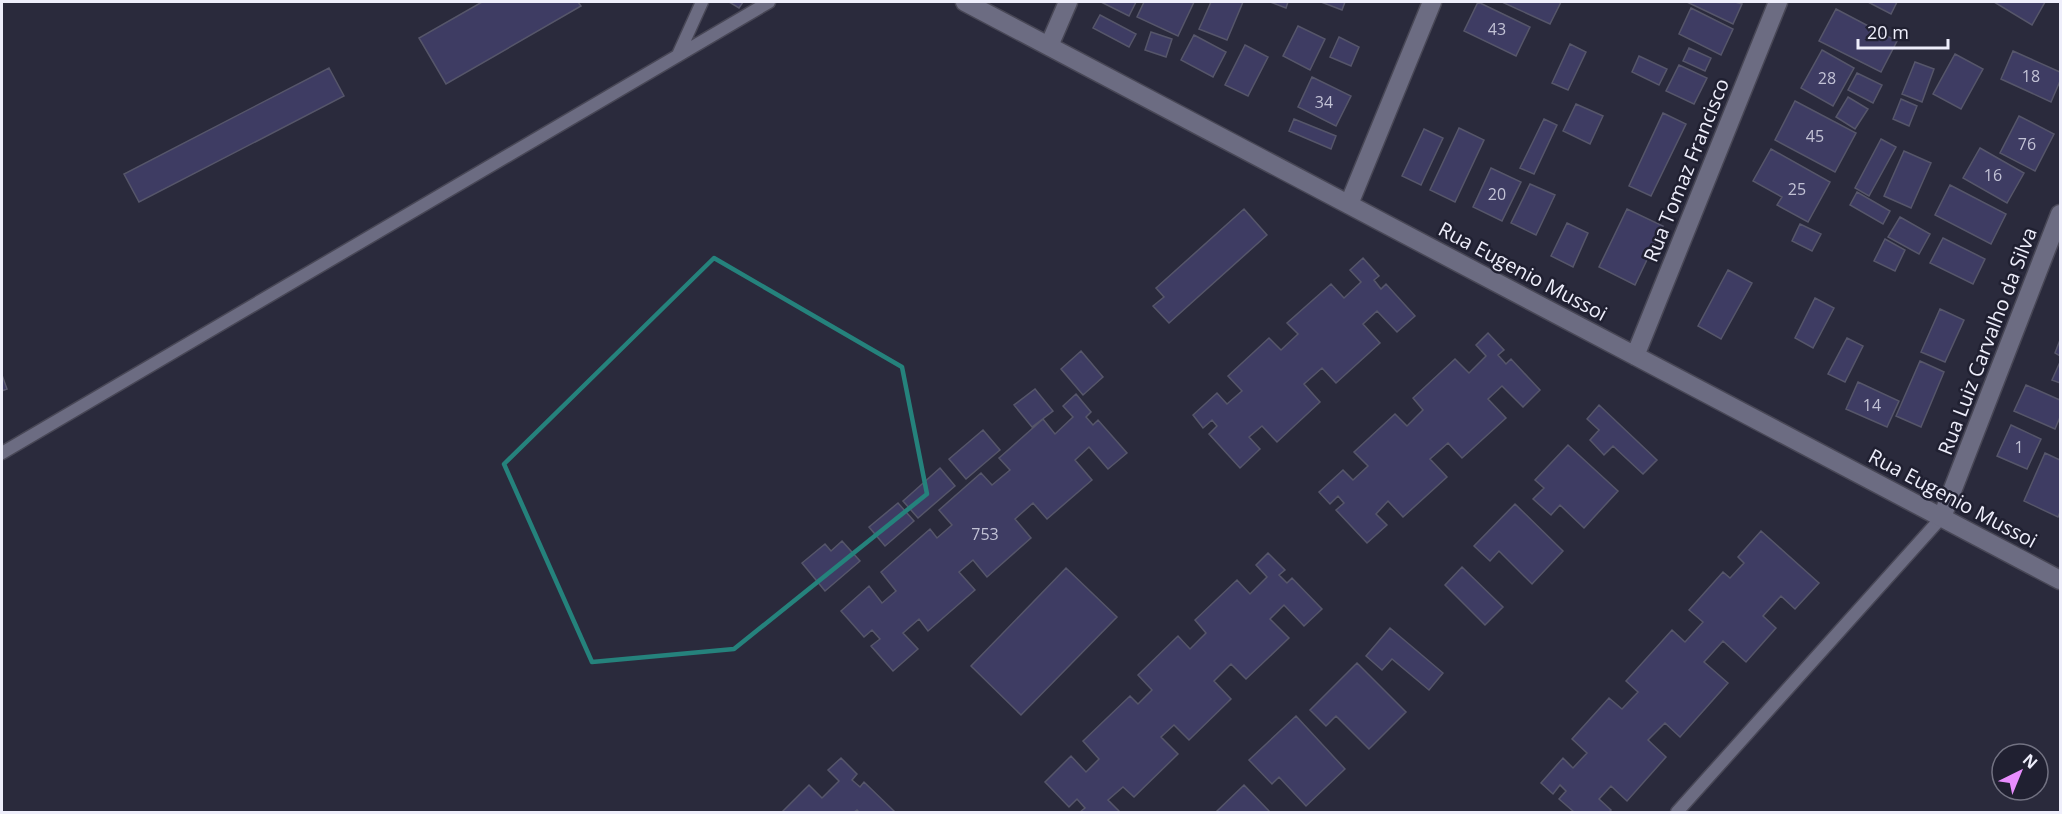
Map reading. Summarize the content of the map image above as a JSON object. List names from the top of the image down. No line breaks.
{"streets":{"street":["Rua Tomaz Francisco","Rua Eugenio Mussoi","Rua Luiz Carvalho da Silva"]},"crossings":[["Rua Tomaz Francisco","Rua Eugenio Mussoi"],["Rua Eugenio Mussoi","Rua Luiz Carvalho da Silva"]],"house_numbers":["43","18","28","34","45","76","16","25","20","14","1","753"],"scale_bar":"20 m","north":"top right"}
